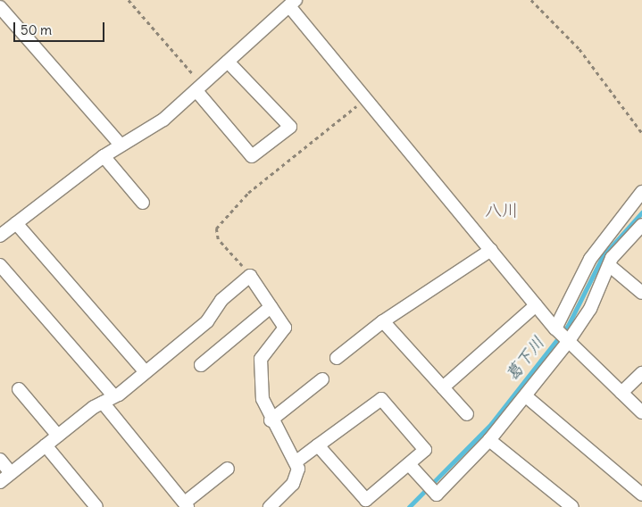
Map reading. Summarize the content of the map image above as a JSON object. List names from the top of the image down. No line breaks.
{"districts":["八川"],"water":["葛下川"],"scale_bar":"50 m"}
